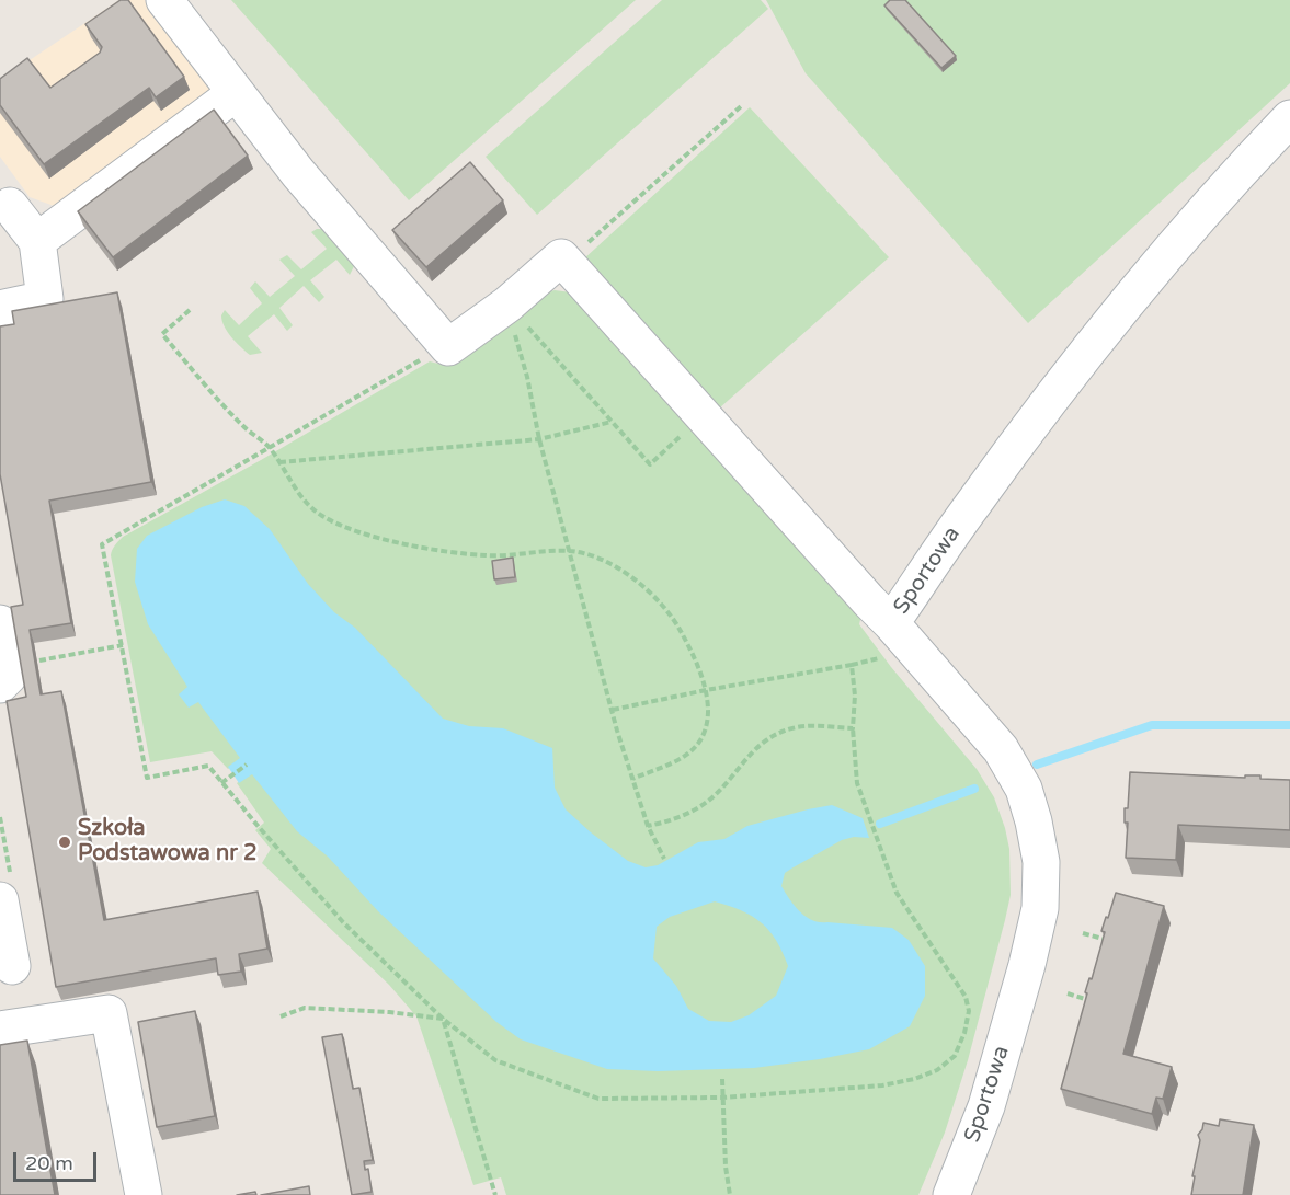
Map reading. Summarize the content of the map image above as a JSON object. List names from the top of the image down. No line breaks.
{"streets":{"street":["Sportowa"]},"places":["Szkoła Podstawowa nr 2"],"scale_bar":"20 m"}
